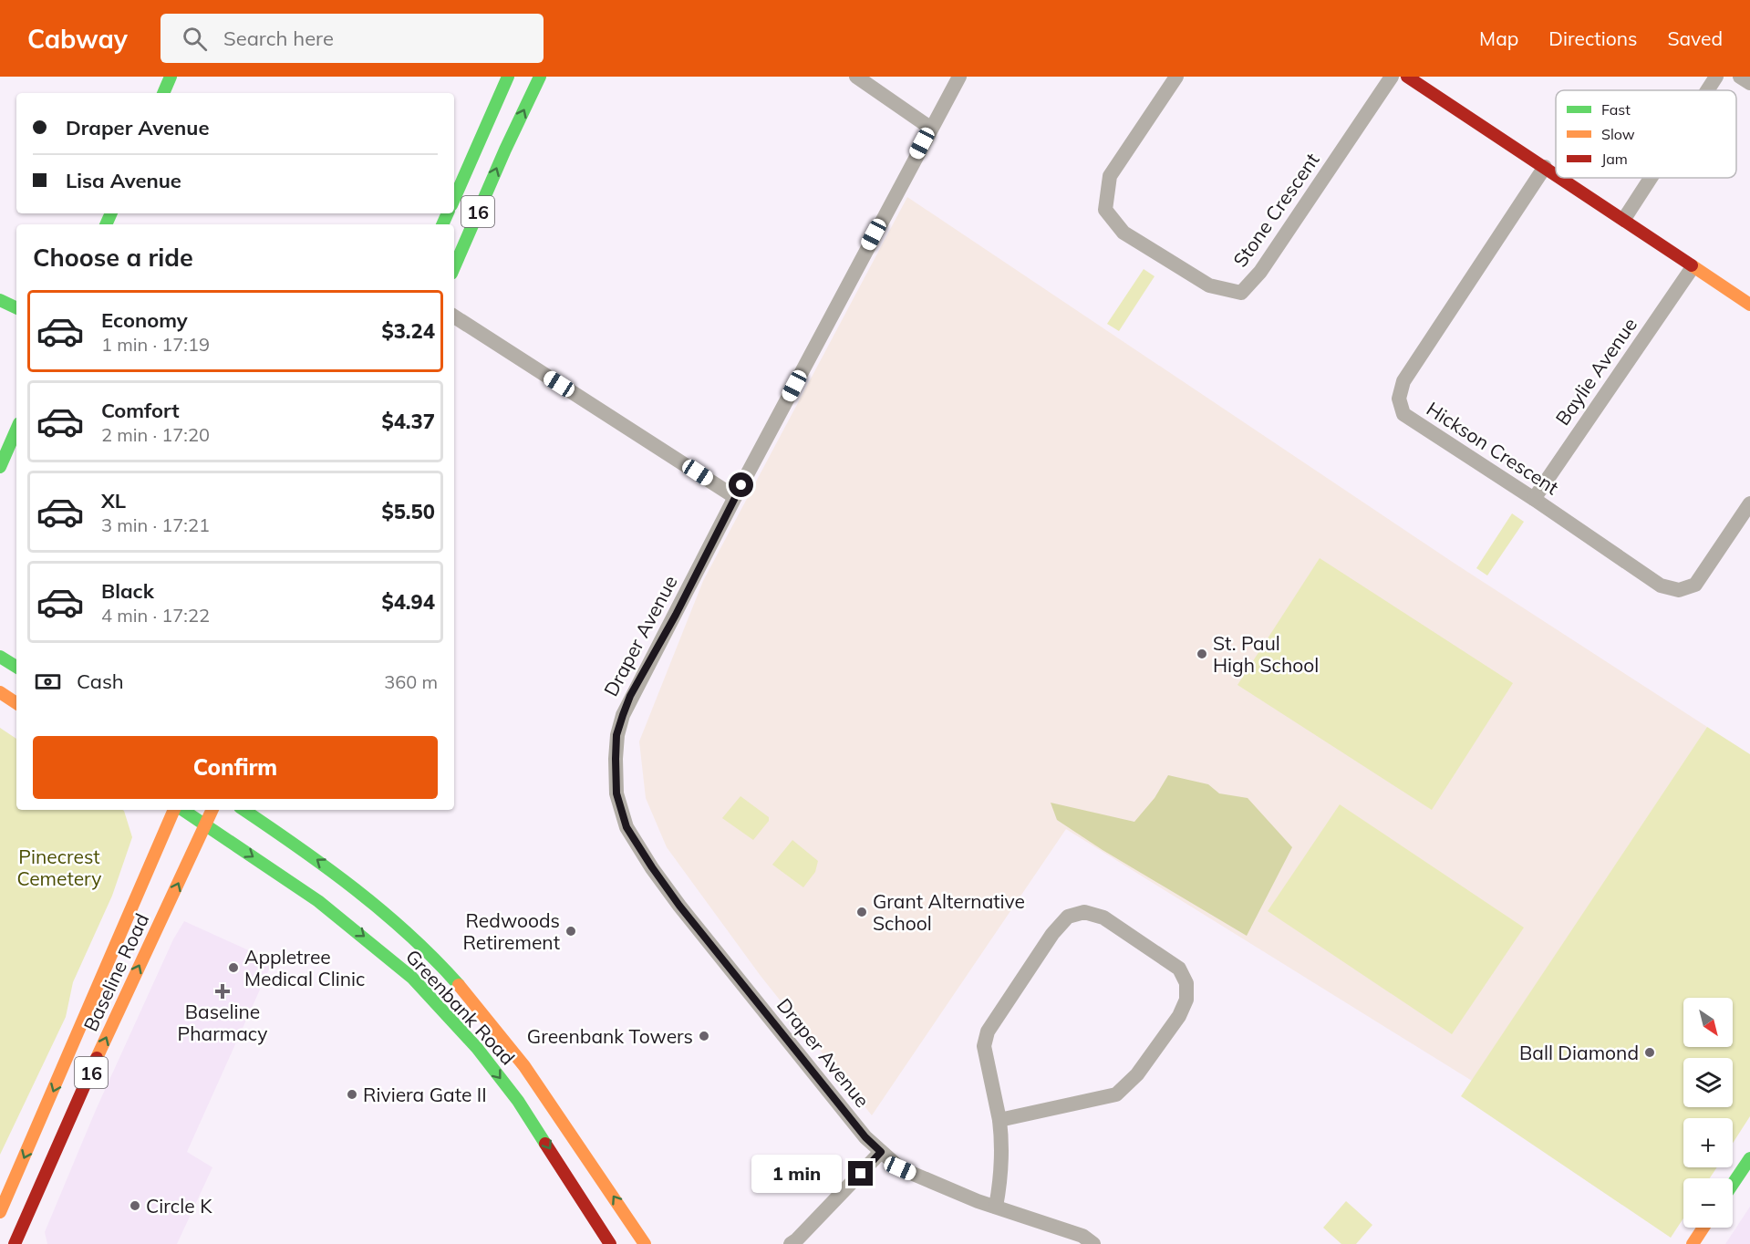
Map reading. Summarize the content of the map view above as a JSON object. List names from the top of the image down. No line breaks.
{"streets":{"main road":["16","Baseline Road","Greenbank Road"],"street":["Stone Crescent","Baylie Avenue","Hickson Crescent","Draper Avenue"]},"crossings":[["Baylie Avenue","Hickson Crescent"],["Baseline Road","Greenbank Road"]],"parks":["Pinecrest Cemetery"],"places":{"other":["St. Paul High School","Grant Alternative School","Redwoods Retirement","Appletree Medical Clinic","Greenbank Towers","Ball Diamond","Riviera Gate II","Circle K"],"health":["Baseline Pharmacy"]},"legend":["Fast","Slow","Jam"],"north":"bottom right","page":{"header":"Cabway","search":"Search here","nav":["Map","Directions","Saved"],"banner":["Draper Avenue","Lisa Avenue"],"heading":"Choose a ride","list":[{"name":"Economy","note":"1 min · 17:19","value":"$3.24"},{"name":"Comfort","note":"2 min · 17:20","value":"$4.37"},{"name":"XL","note":"3 min · 17:21","value":"$5.50"},{"name":"Black","note":"4 min · 17:22","value":"$4.94"}],"pay":["Cash","360 m"],"buttons":"Confirm","map_buttons":["+","−"],"bubble":"1 min"}}
